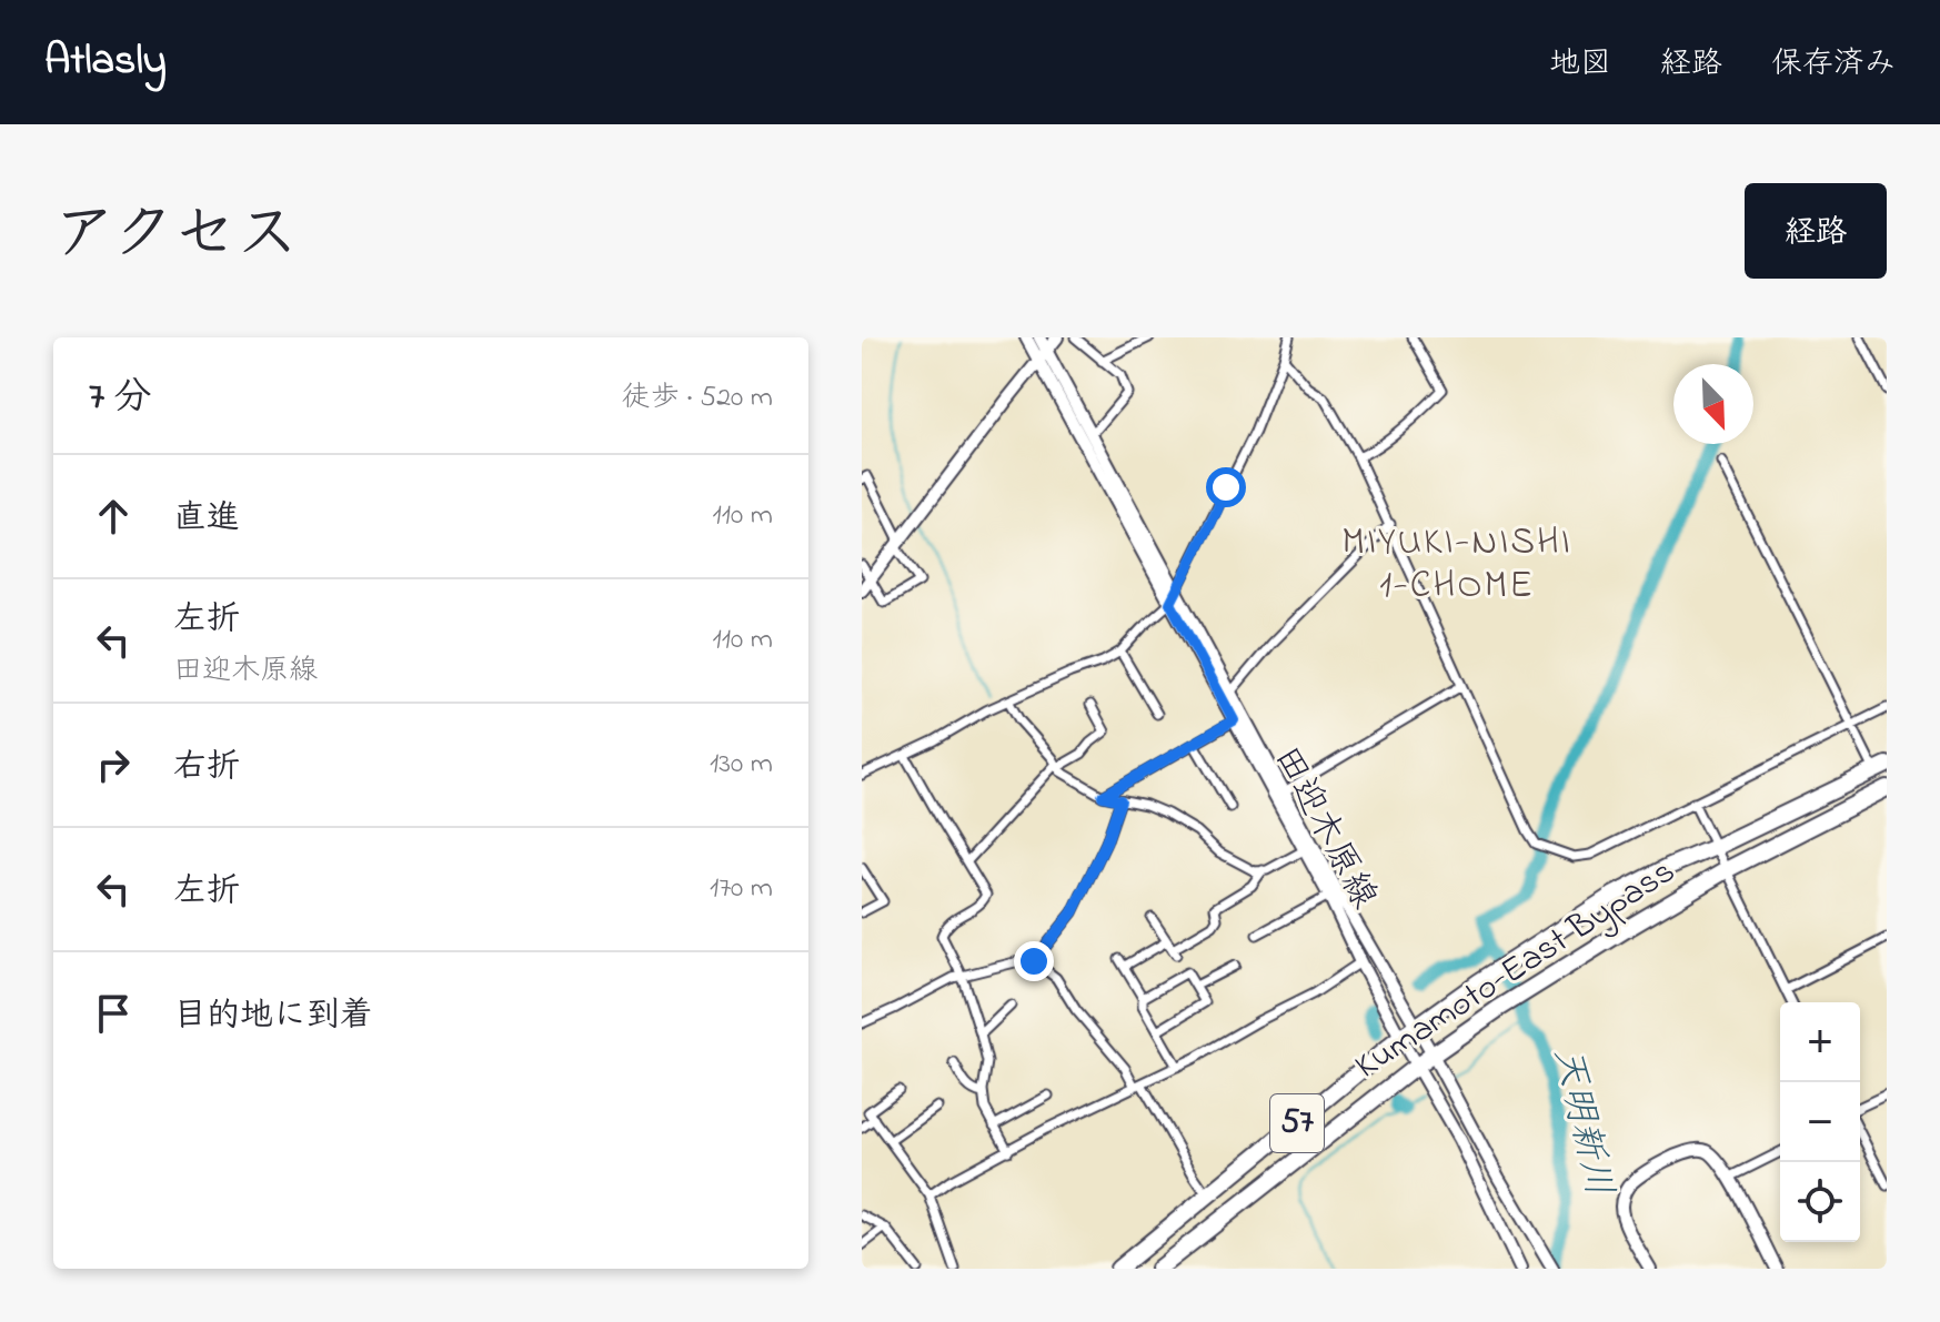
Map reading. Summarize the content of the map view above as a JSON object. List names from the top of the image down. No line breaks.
{"streets":{"highway":["Kumamoto-East Bypass","57"],"main road":["田迎木原線"]},"crossings":[["田迎木原線","Kumamoto-East Bypass"]],"districts":["MIYUKI-NISHI 1-CHOME"],"water":["天明新川"],"north":"bottom right","page":{"header":"Atlasly","nav":["地図","経路","保存済み"],"title":"アクセス","buttons":"経路","heading":["7 分","徒歩 · 520 m"],"list":[["直進","110 m"],["左折","田迎木原線","110 m"],["右折","130 m"],["左折","170 m"],"目的地に到着"],"map_buttons":["+","−"]}}
